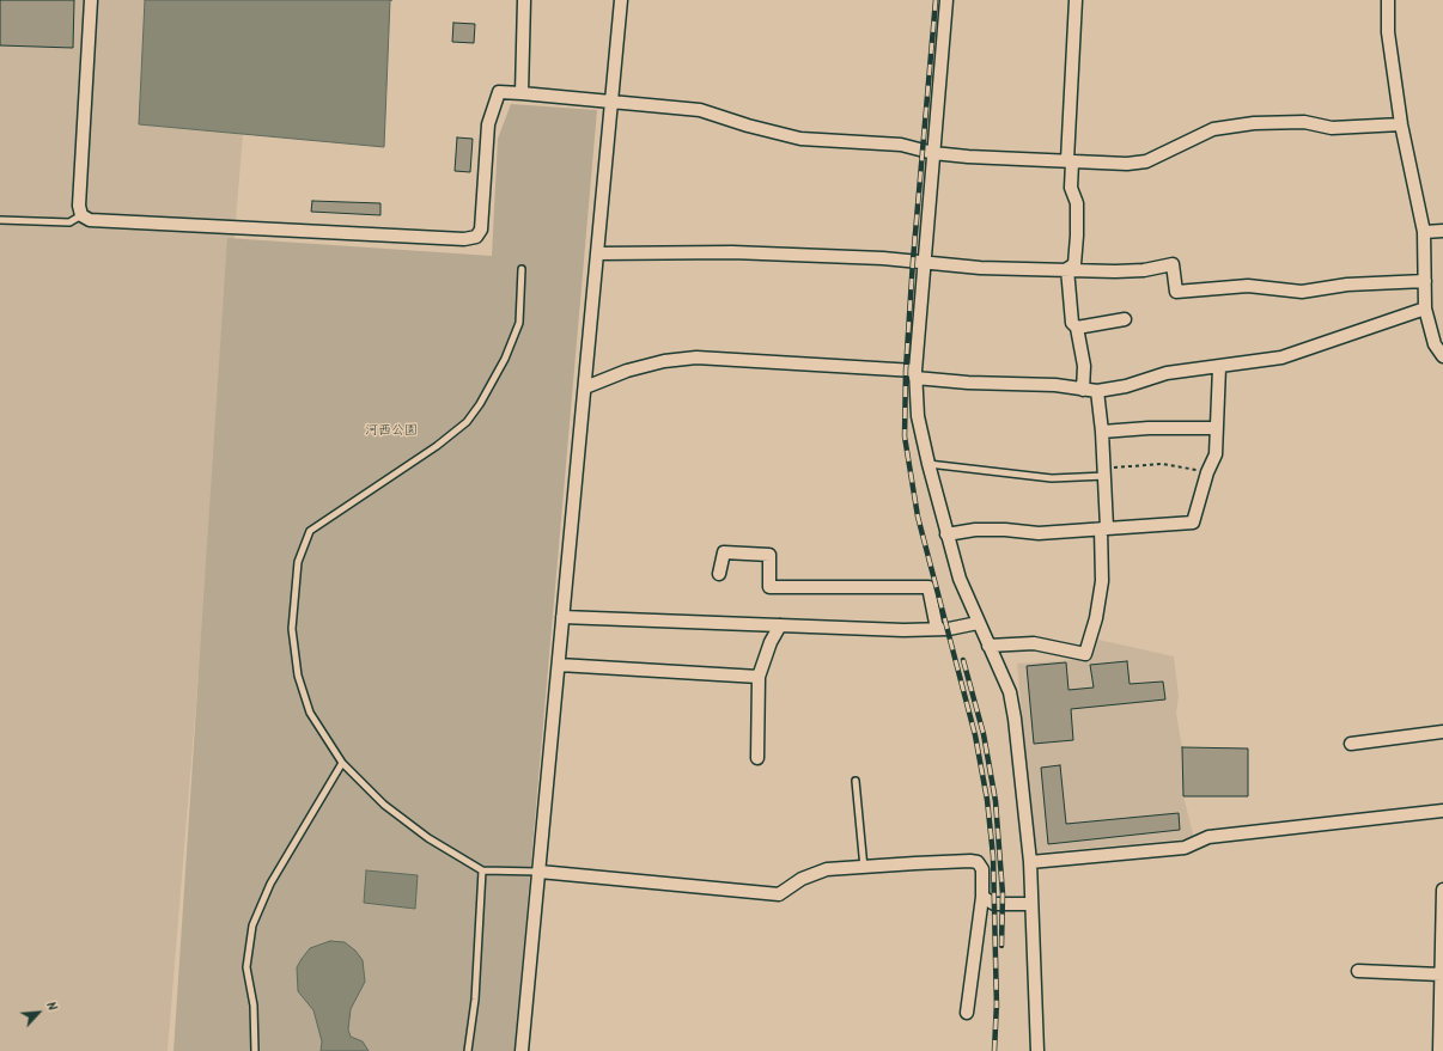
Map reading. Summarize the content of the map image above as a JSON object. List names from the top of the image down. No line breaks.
{"parks":["河西公園"],"north":"top right"}
